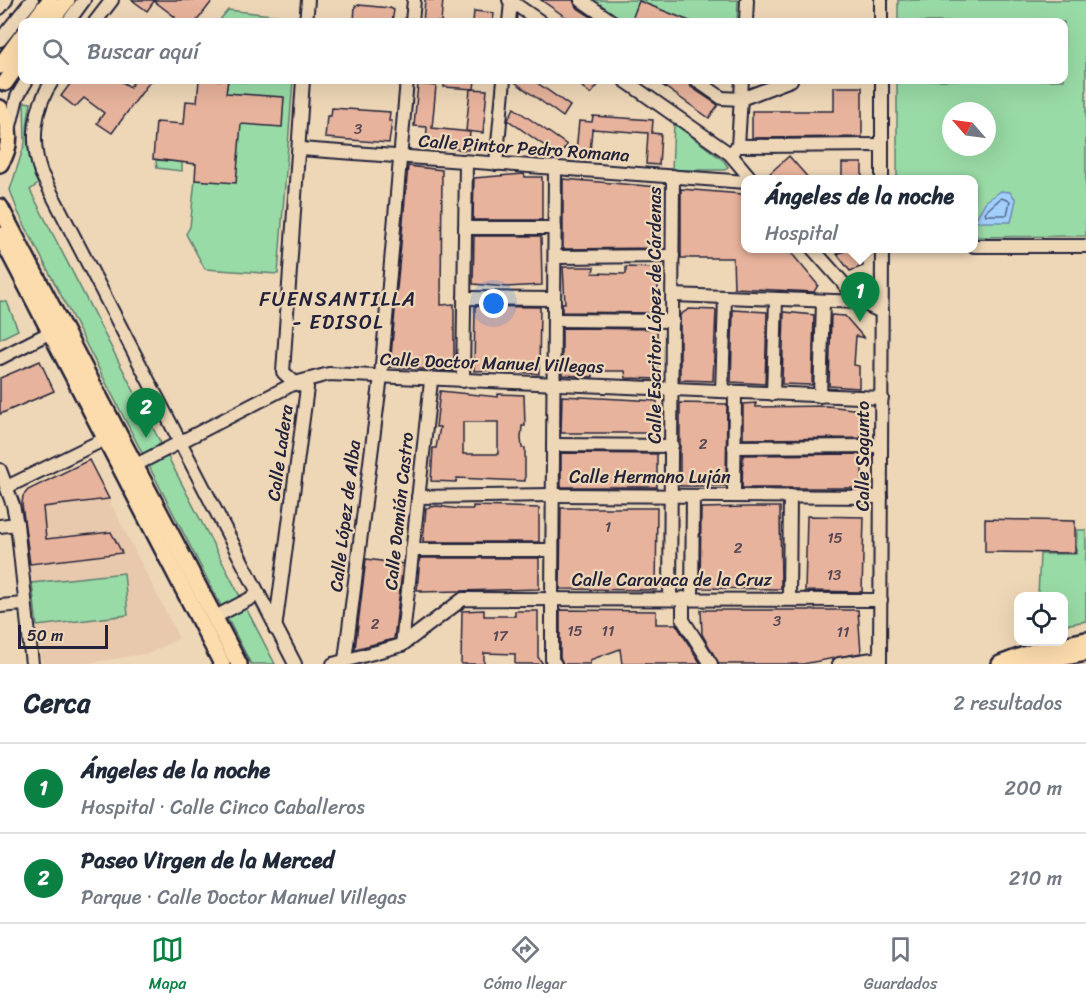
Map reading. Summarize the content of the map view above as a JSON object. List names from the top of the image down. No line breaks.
{"streets":{"street":["Calle Pintor Pedro Romana","Calle Escritor López de Cárdenas","Calle Doctor Manuel Villegas","Calle Ladera","Calle Sagunto","Calle Hermano Luján","Calle Damián Castro","Calle López de Alba","Calle Caravaca de la Cruz"]},"crossings":[["Calle Pintor Pedro Romana","Calle Escritor López de Cárdenas"],["Calle Pintor Pedro Romana","Calle Ladera"],["Calle Pintor Pedro Romana","Calle López de Alba"],["Calle Escritor López de Cárdenas","Calle Doctor Manuel Villegas"],["Calle Escritor López de Cárdenas","Calle Hermano Luján"],["Calle Escritor López de Cárdenas","Calle Caravaca de la Cruz"],["Calle Doctor Manuel Villegas","Calle Ladera"],["Calle Doctor Manuel Villegas","Calle Sagunto"],["Calle Doctor Manuel Villegas","Calle Damián Castro"],["Calle Doctor Manuel Villegas","Calle López de Alba"],["Calle Sagunto","Calle Hermano Luján"],["Calle Sagunto","Calle Caravaca de la Cruz"],["Calle Hermano Luján","Calle Damián Castro"],["Calle Damián Castro","Calle Caravaca de la Cruz"]],"districts":["FUENSANTILLA - EDISOL"],"house_numbers":["3","2","1","15","2","13","3","2","15","11","11","17"],"scale_bar":"50 m","north":"top left","page":{"search":"Buscar aquí","popup":["Ángeles de la noche","Hospital"],"pins":["1","2"],"scale":"50 m","heading":["Cerca","2 resultados"],"list":[{"mark":"1","name":"Ángeles de la noche","note":"Hospital · Calle Cinco Caballeros","value":"200 m"},{"mark":"2","name":"Paseo Virgen de la Merced","note":"Parque · Calle Doctor Manuel Villegas","value":"210 m"}],"nav":["Mapa","Cómo llegar","Guardados"]}}
